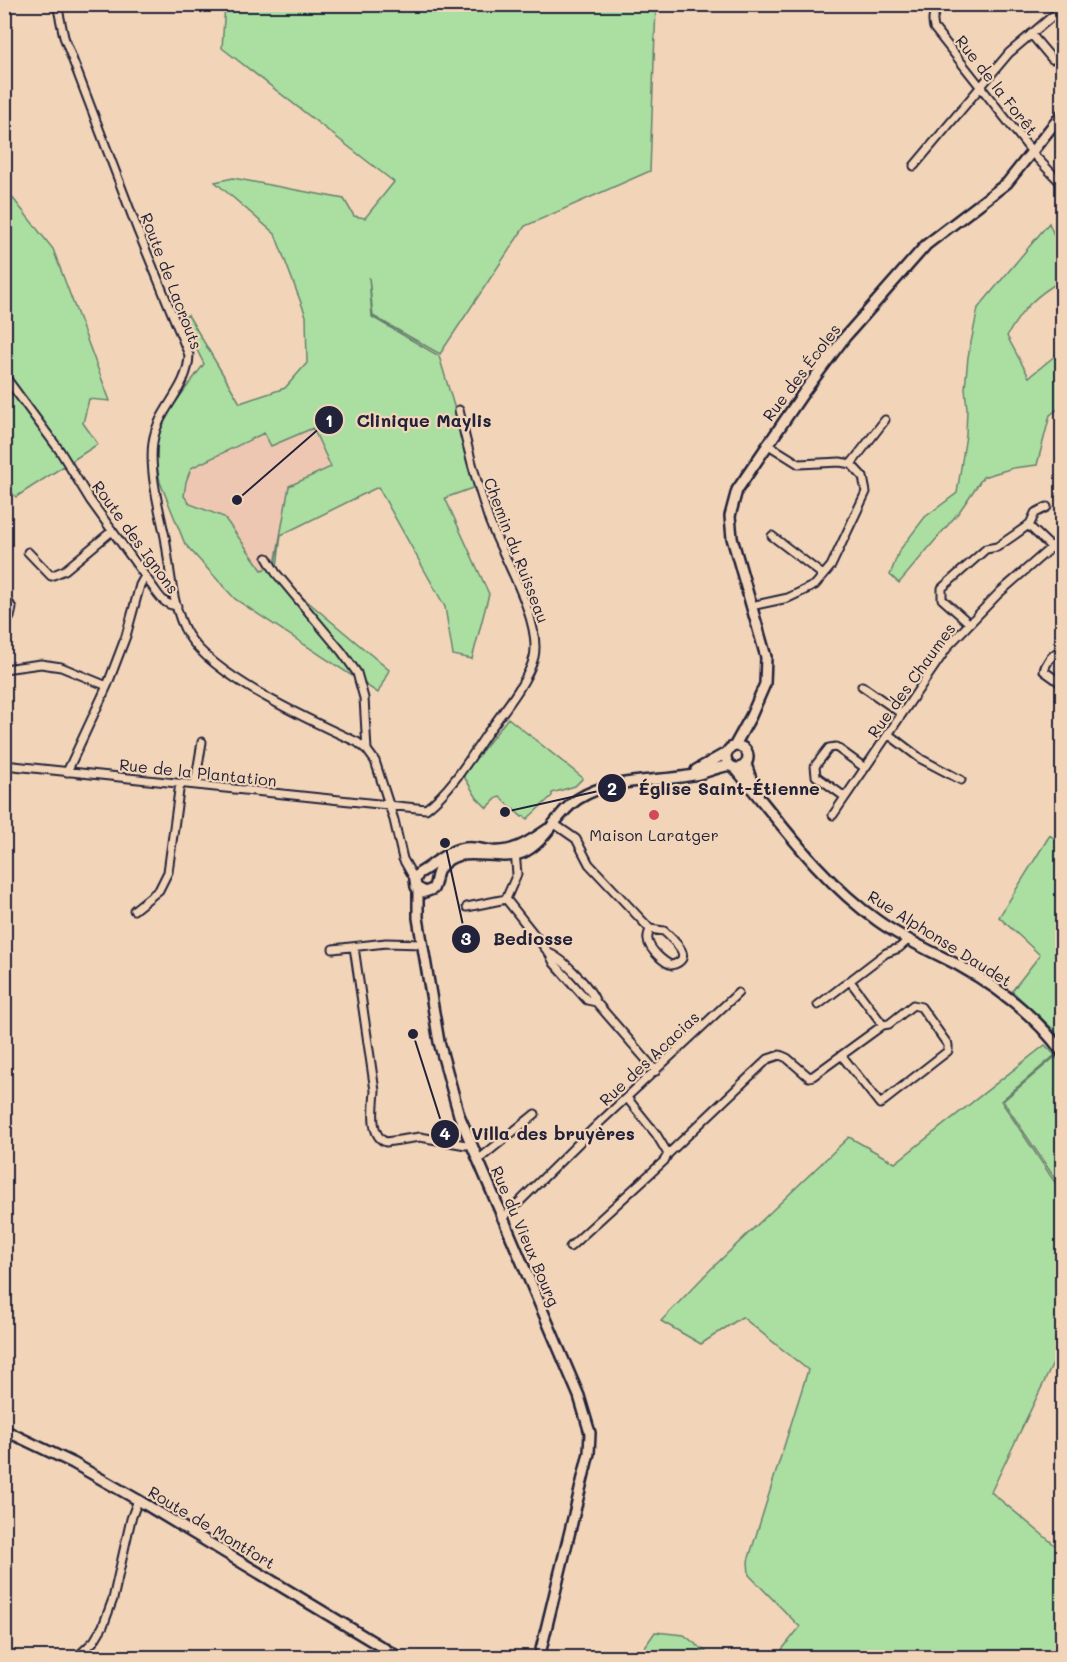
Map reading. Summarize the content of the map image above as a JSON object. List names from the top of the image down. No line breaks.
{"streets":{"street":["Rue de la Forêt","Route de Lacrouts","Rue des Écoles","Route des Ignons","Chemin du Ruisseau","Rue des Chaumes","Rue de la Plantation","Rue Alphonse Daudet","Rue des Acacias","Rue du Vieux Bourg","Route de Montfort"]},"crossings":[["Rue de la Forêt","Rue des Écoles"],["Route de Lacrouts","Route des Ignons"],["Rue des Écoles","Rue Alphonse Daudet"],["Chemin du Ruisseau","Rue de la Plantation"],["Rue des Acacias","Rue du Vieux Bourg"]],"places":["Clinique Maylis","Église Saint-Étienne","Maison Laratger","Bediosse","Villa des bruyères"]}
